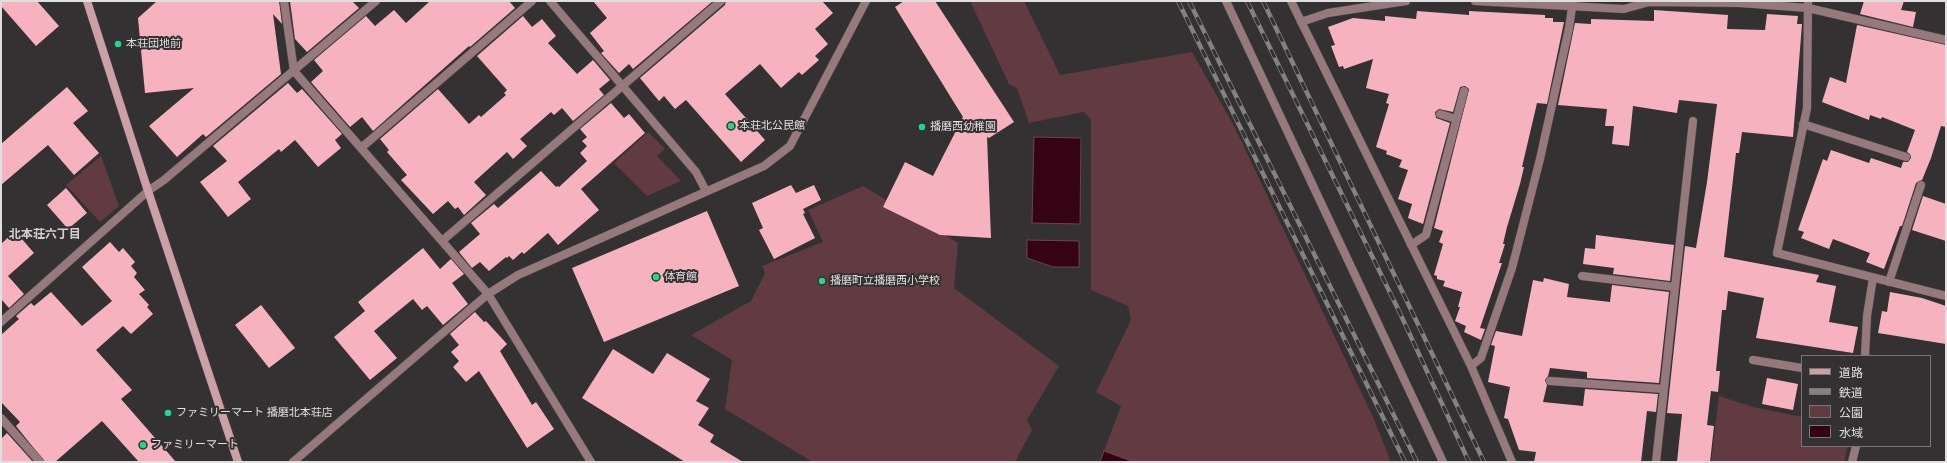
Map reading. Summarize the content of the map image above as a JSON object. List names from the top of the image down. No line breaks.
{"districts":["北本荘六丁目"],"places":["本荘団地前","本荘北公民館","播磨西幼稚園","体育館","播磨町立播磨西小学校","ファミリーマート 播磨北本荘店","ファミリーマート"],"legend":["道路","鉄道","公園","水域"]}
